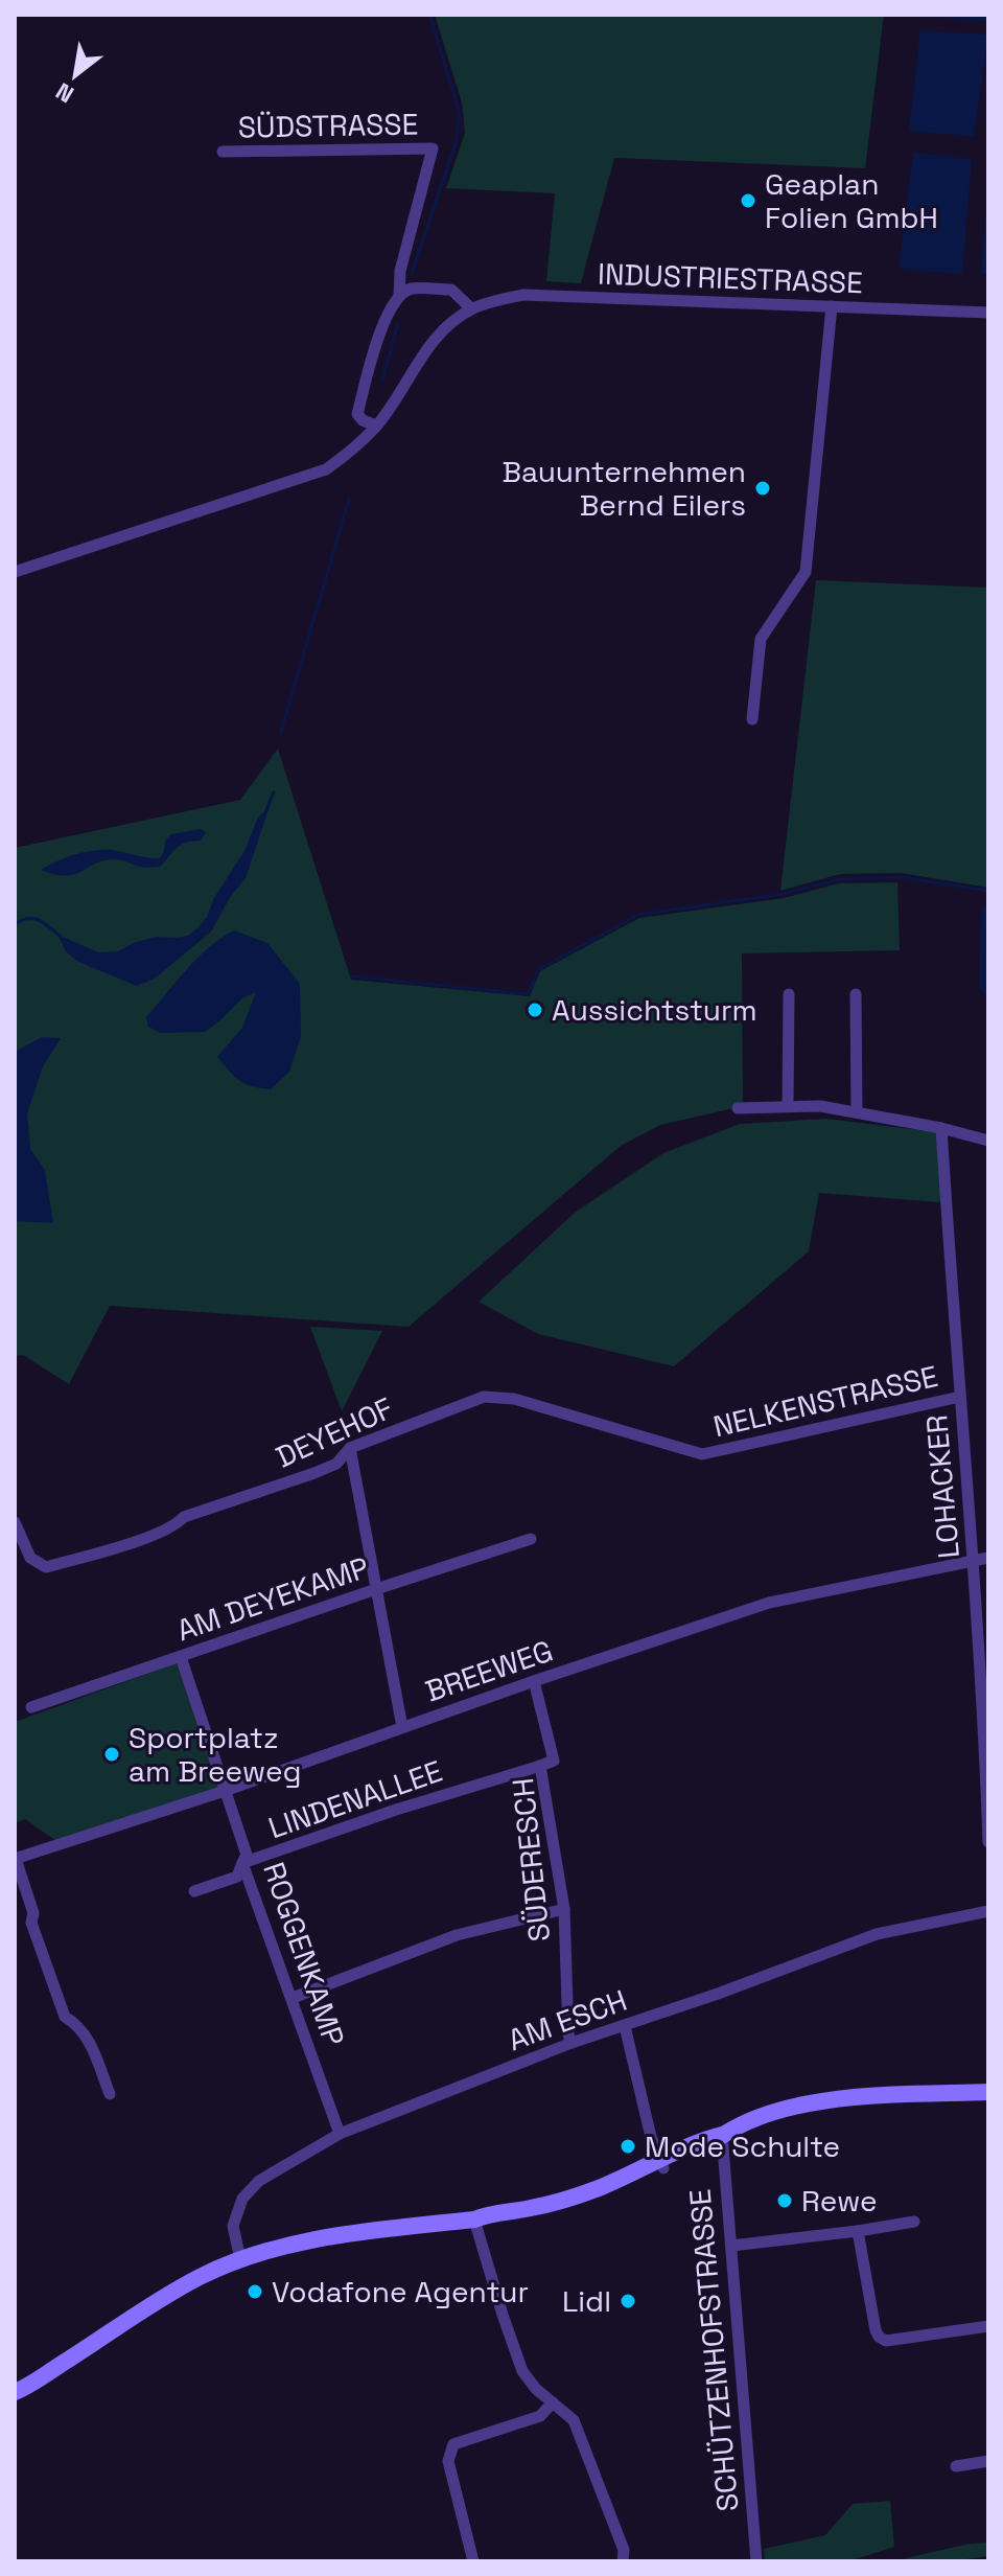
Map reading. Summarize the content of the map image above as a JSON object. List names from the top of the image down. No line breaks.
{"streets":{"street":["SÜDSTRASSE","INDUSTRIESTRASSE","NELKENSTRASSE","DEYEHOF","LOHACKER","AM DEYEKAMP","BREEWEG","LINDENALLEE","SÜDERESCH","ROGGENKAMP","AM ESCH","SCHÜTZENHOFSTRASSE"]},"crossings":[["NELKENSTRASSE","DEYEHOF"],["NELKENSTRASSE","LOHACKER"],["LOHACKER","BREEWEG"],["AM DEYEKAMP","ROGGENKAMP"],["BREEWEG","SÜDERESCH"],["BREEWEG","ROGGENKAMP"],["LINDENALLEE","SÜDERESCH"],["LINDENALLEE","ROGGENKAMP"],["SÜDERESCH","AM ESCH"],["ROGGENKAMP","AM ESCH"]],"places":["Geaplan Folien GmbH","Bauunternehmen Bernd Eilers","Aussichtsturm","Sportplatz am Breeweg","Mode Schulte","Rewe","Vodafone Agentur","Lidl"],"north":"bottom left"}
